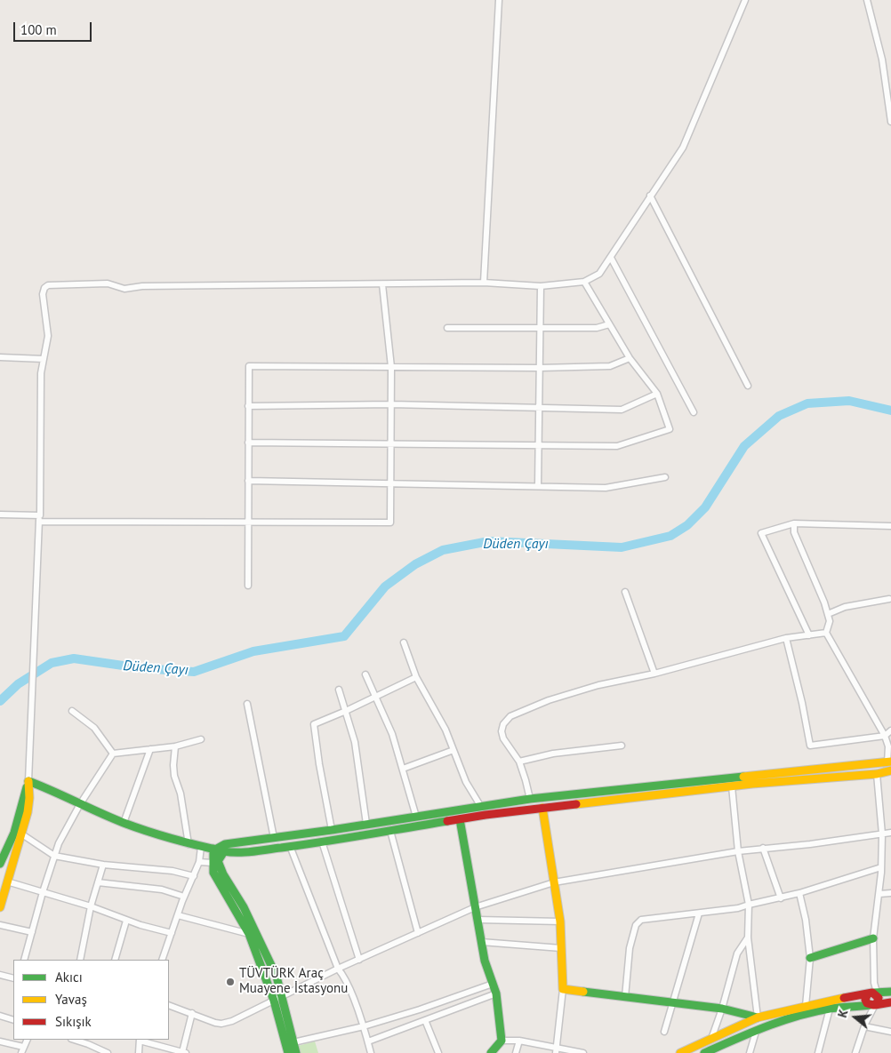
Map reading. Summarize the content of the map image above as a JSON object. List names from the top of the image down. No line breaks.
{"water":["Düden Çayı"],"places":["TÜVTÜRK Araç Muayene İstasyonu"],"legend":["Akıcı","Yavaş","Sıkışık"],"scale_bar":"100 m","north":"left"}
